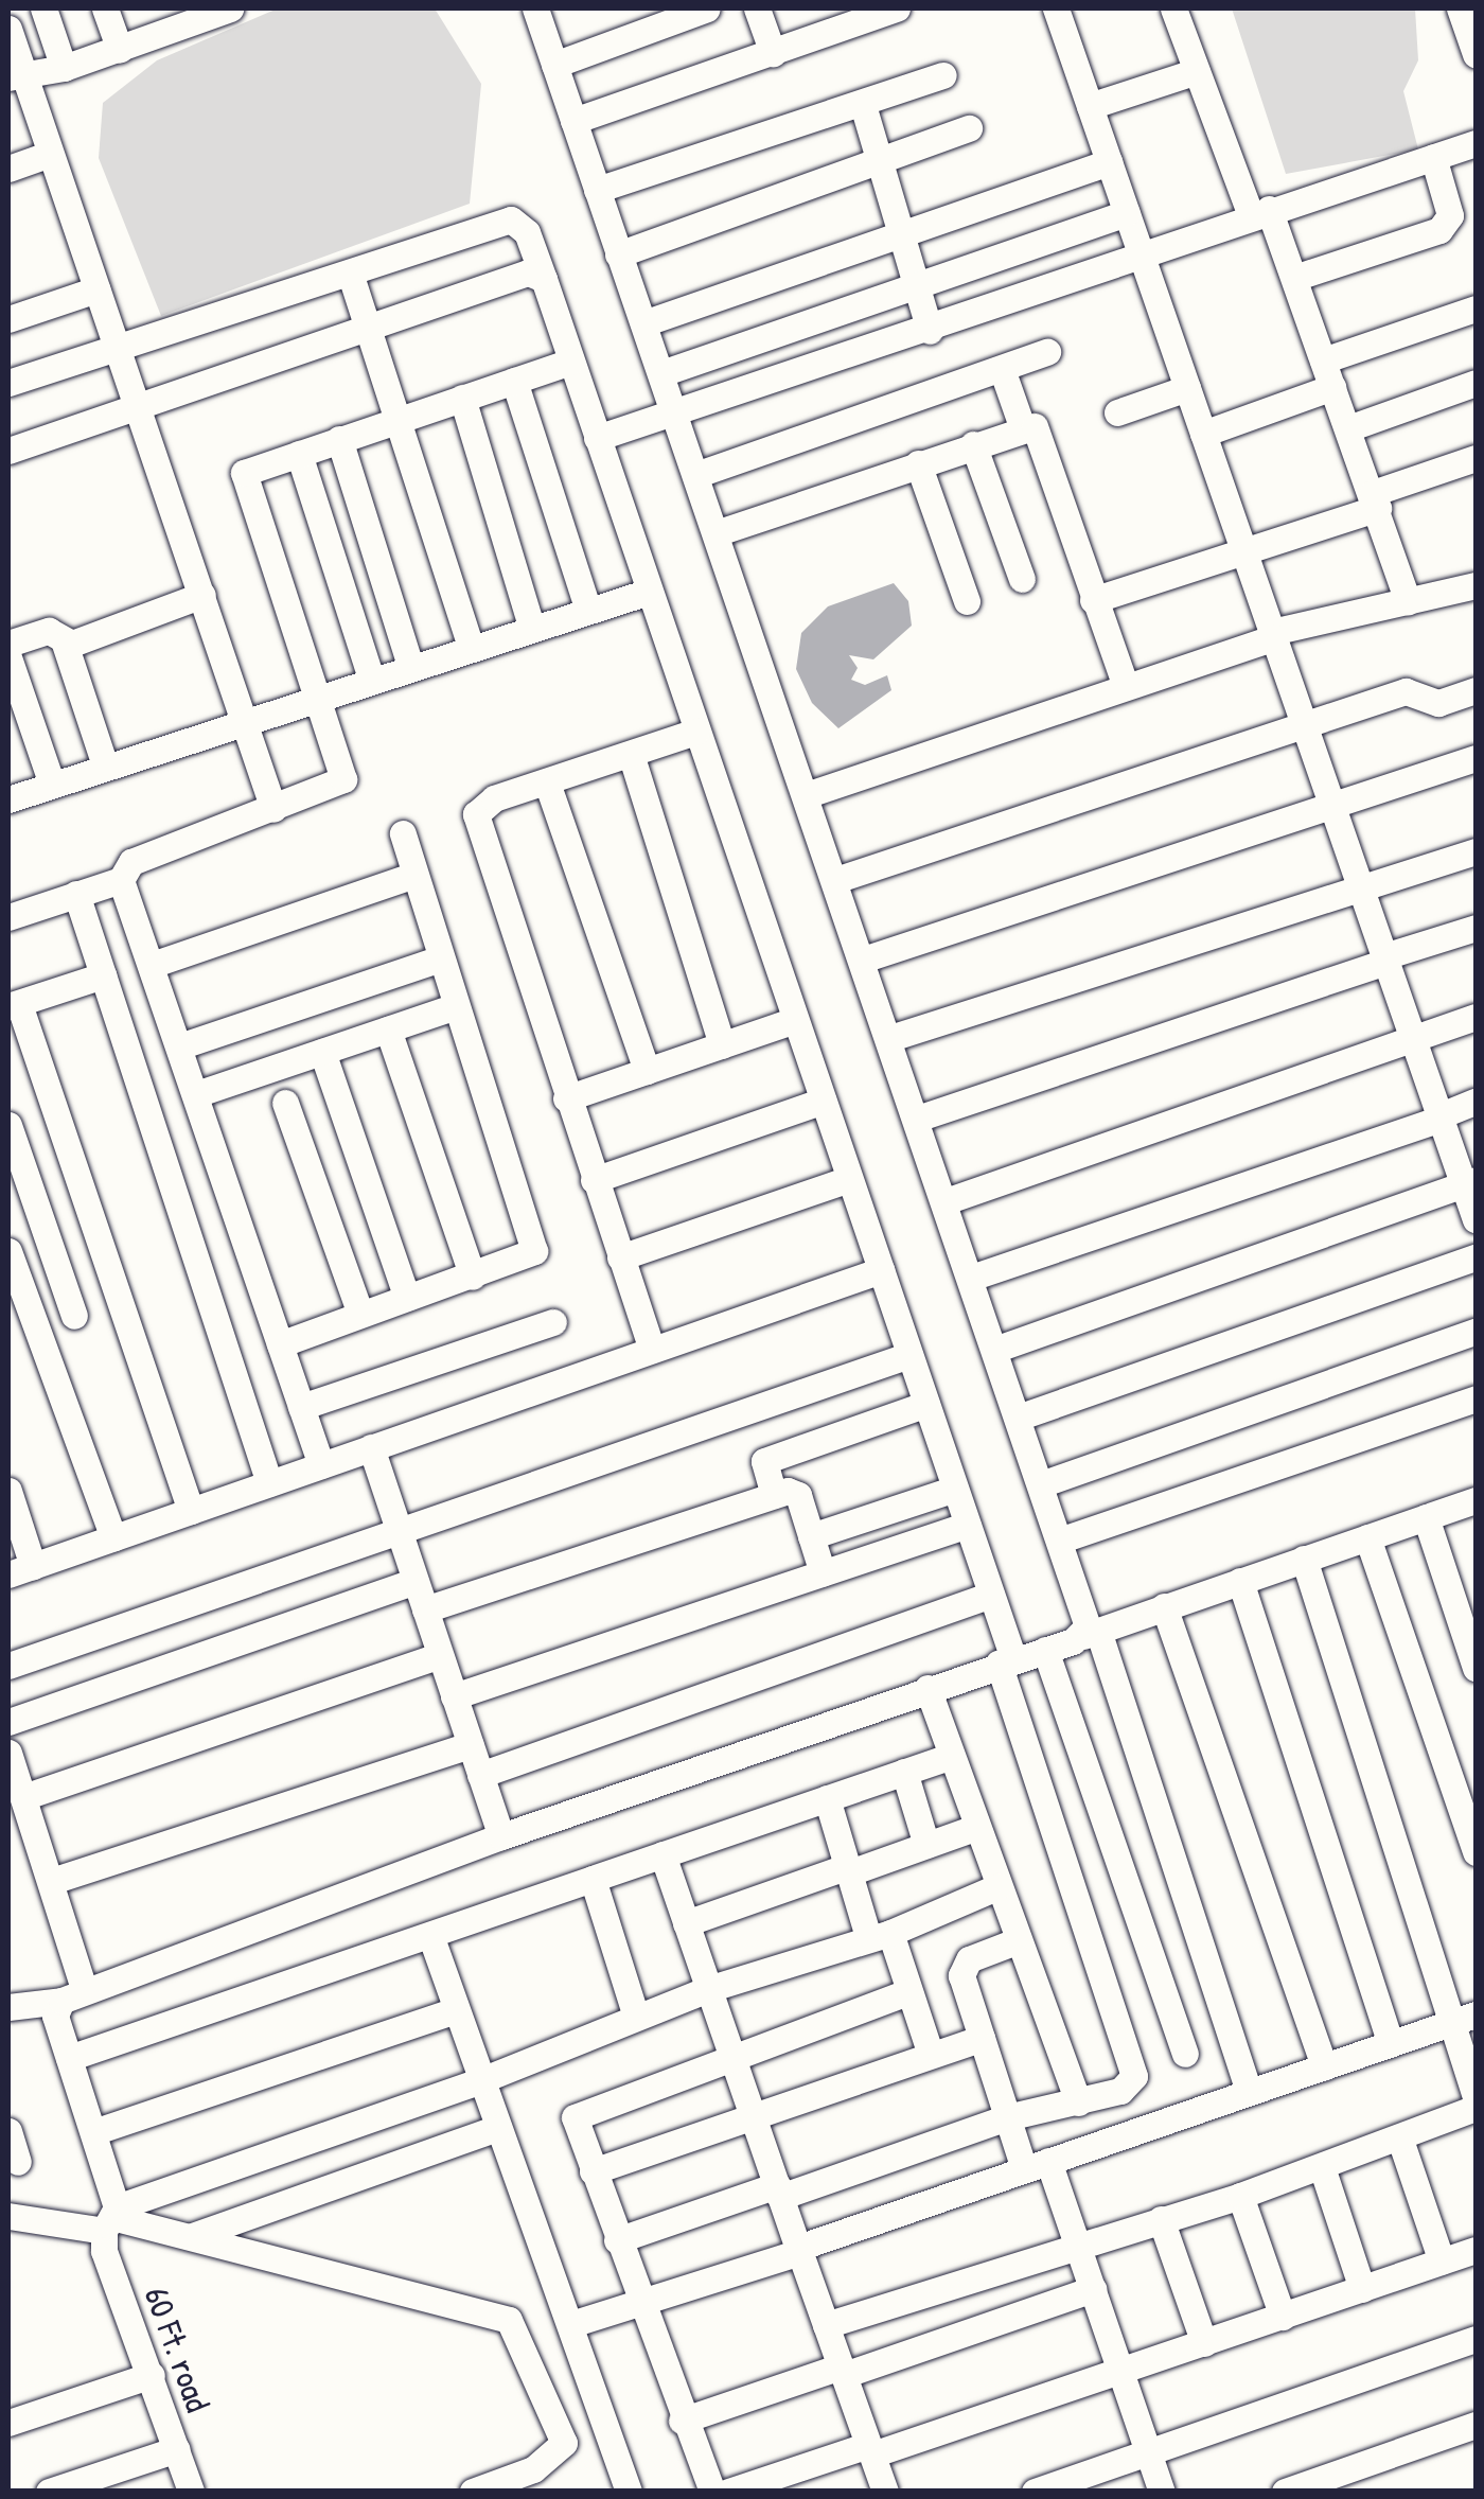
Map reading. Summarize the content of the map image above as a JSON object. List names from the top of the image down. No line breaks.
{"streets":{"street":["60 Ft. road"]}}
